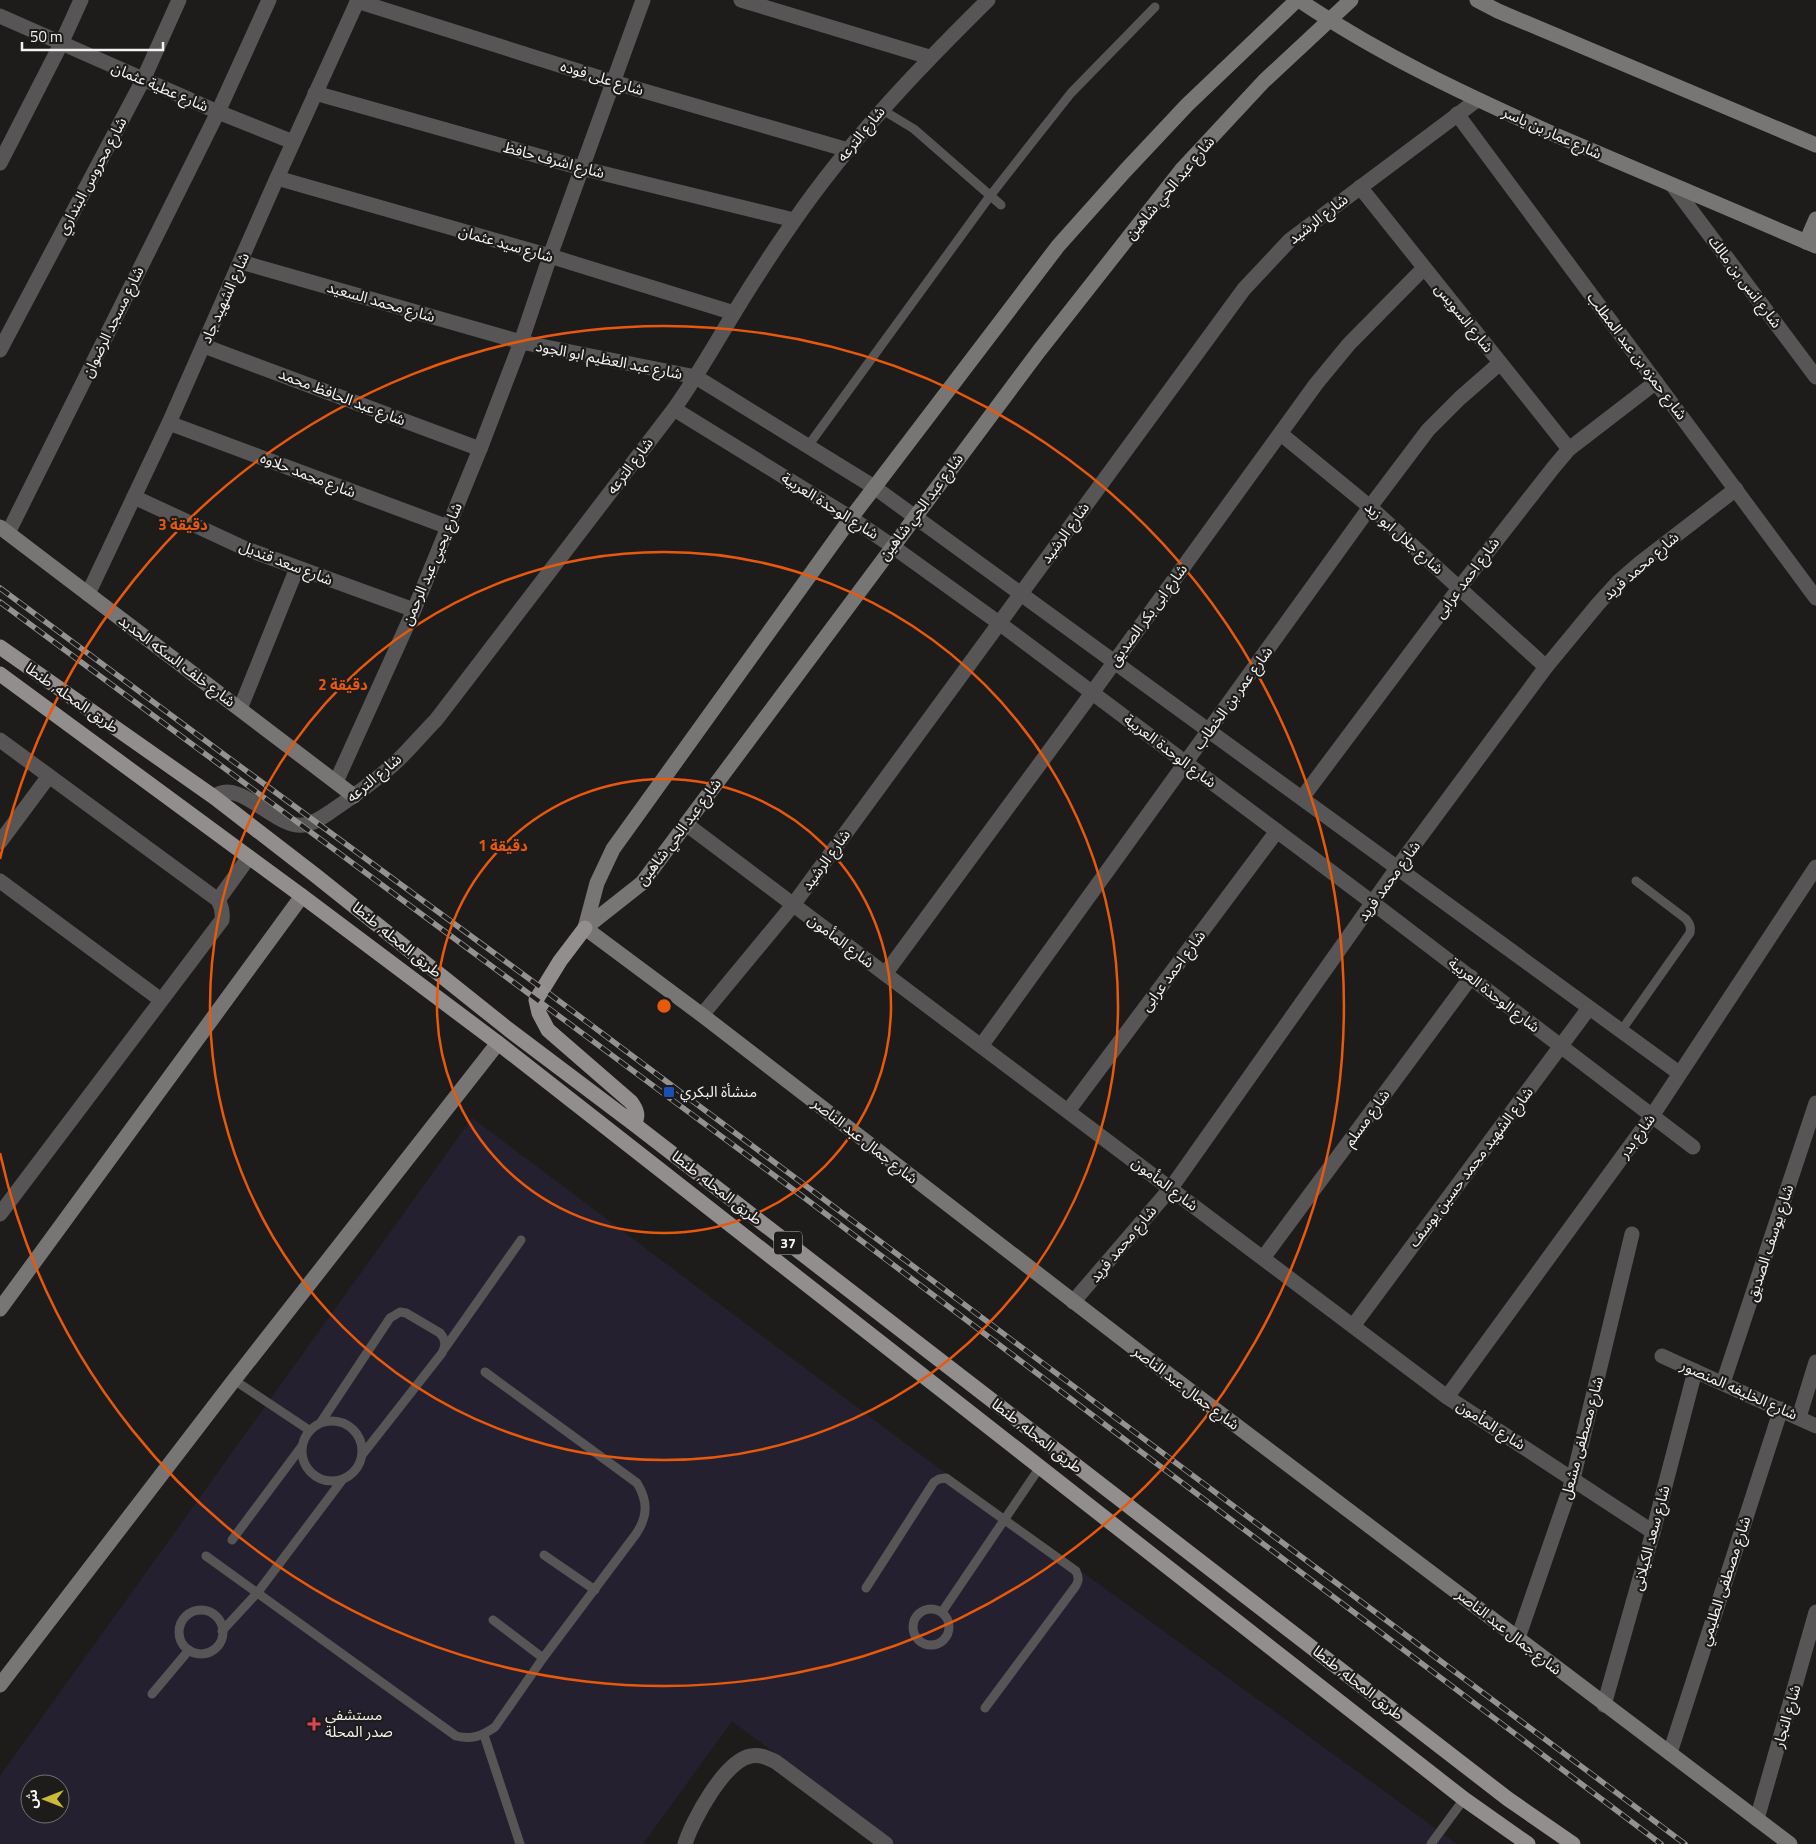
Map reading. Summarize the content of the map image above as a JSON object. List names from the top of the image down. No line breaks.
{"streets":{"main road":["طريق المحله, طنطا","37"],"street":["شارع على فوده","شارع عطية عثمان","شارع عمار بن ياسر","شارع الترعه","شارع اشرف حافظ","شارع محروس البنداري","شارع عبد الحي شاهين","شارع الرشيد","شارع سيد عثمان","شارع انس بن مالك","شارع الشهيد جاد","شارع محمد السعيد","شارع السويس","شارع مسجد الرضوان","شارع حمزه بن عبد المطلب","شارع عبد العظيم ابو الجود","شارع عبد الحافظ محمد","شارع محمد حلاوه","شارع الوحدة العربية","شارع جلال ابو زيد","شارع سعد قنديل","شارع يحيي عبد الرحمن","شارع محمد فريد","شارع احمد عرابى","شارع ابى بكر الصديق","شارع خلف السكه الحديد","شارع عمر بن الخطاب","شارع المأمون","شارع مسلم","شارع بدر","شارع جمال عبد الناصر","شارع الشهيد محمد حسين يوسف","شارع يوسف الصديق","شارع الخليفه المنصور","شارع مصطفى مشعل","شارع سعد الكيلانى","شارع مصطفى الطليمي","شارع النجار"]},"crossings":[["شارع على فوده","شارع الترعه"],["شارع على فوده","شارع الشهيد جاد"],["شارع على فوده","شارع يحيي عبد الرحمن"],["شارع عطية عثمان","شارع محروس البنداري"],["شارع عطية عثمان","شارع الشهيد جاد"],["شارع عطية عثمان","شارع مسجد الرضوان"],["شارع عمار بن ياسر","شارع عبد الحي شاهين"],["شارع عمار بن ياسر","شارع الرشيد"],["شارع عمار بن ياسر","شارع انس بن مالك"],["شارع الترعه","شارع اشرف حافظ"],["شارع الترعه","شارع سيد عثمان"],["شارع الترعه","شارع عبد العظيم ابو الجود"],["شارع الترعه","شارع الوحدة العربية"],["شارع الترعه","شارع خلف السكه الحديد"],["شارع الترعه","طريق المحله, طنطا"],["شارع اشرف حافظ","شارع الشهيد جاد"],["شارع اشرف حافظ","شارع يحيي عبد الرحمن"],["شارع عبد الحي شاهين","شارع الوحدة العربية"],["شارع عبد الحي شاهين","شارع المأمون"],["شارع عبد الحي شاهين","شارع جمال عبد الناصر"],["شارع الرشيد","شارع السويس"],["شارع الرشيد","شارع حمزه بن عبد المطلب"],["شارع الرشيد","شارع الوحدة العربية"],["شارع الرشيد","شارع المأمون"],["شارع الرشيد","شارع جمال عبد الناصر"],["شارع سيد عثمان","شارع الشهيد جاد"],["شارع سيد عثمان","شارع يحيي عبد الرحمن"],["شارع الشهيد جاد","شارع محمد السعيد"],["شارع الشهيد جاد","شارع عبد الحافظ محمد"],["شارع الشهيد جاد","شارع محمد حلاوه"],["شارع الشهيد جاد","شارع سعد قنديل"],["شارع الشهيد جاد","شارع خلف السكه الحديد"],["شارع محمد السعيد","شارع عبد العظيم ابو الجود"],["شارع محمد السعيد","شارع يحيي عبد الرحمن"],["شارع السويس","شارع احمد عرابى"],["شارع السويس","شارع ابى بكر الصديق"],["شارع السويس","شارع عمر بن الخطاب"],["شارع مسجد الرضوان","شارع خلف السكه الحديد"],["شارع حمزه بن عبد المطلب","شارع محمد فريد"],["شارع حمزه بن عبد المطلب","شارع احمد عرابى"],["شارع عبد العظيم ابو الجود","شارع يحيي عبد الرحمن"],["شارع عبد الحافظ محمد","شارع يحيي عبد الرحمن"],["شارع محمد حلاوه","شارع يحيي عبد الرحمن"],["شارع الوحدة العربية","شارع محمد فريد"],["شارع الوحدة العربية","شارع احمد عرابى"],["شارع الوحدة العربية","شارع ابى بكر الصديق"],["شارع الوحدة العربية","شارع عمر بن الخطاب"],["شارع الوحدة العربية","شارع مسلم"],["شارع الوحدة العربية","شارع بدر"],["شارع الوحدة العربية","شارع الشهيد محمد حسين يوسف"],["شارع جلال ابو زيد","شارع محمد فريد"],["شارع جلال ابو زيد","شارع احمد عرابى"],["شارع جلال ابو زيد","شارع ابى بكر الصديق"],["شارع جلال ابو زيد","شارع عمر بن الخطاب"],["شارع سعد قنديل","شارع يحيي عبد الرحمن"],["شارع يحيي عبد الرحمن","شارع خلف السكه الحديد"],["شارع محمد فريد","شارع المأمون"],["شارع محمد فريد","شارع جمال عبد الناصر"],["شارع احمد عرابى","شارع المأمون"],["شارع ابى بكر الصديق","شارع المأمون"],["شارع عمر بن الخطاب","شارع المأمون"],["شارع المأمون","شارع مسلم"],["شارع المأمون","شارع بدر"],["شارع المأمون","شارع الشهيد محمد حسين يوسف"],["شارع المأمون","شارع مصطفى مشعل"],["شارع المأمون","شارع سعد الكيلانى"],["شارع جمال عبد الناصر","شارع مصطفى مشعل"],["شارع جمال عبد الناصر","شارع سعد الكيلانى"],["شارع جمال عبد الناصر","شارع مصطفى الطليمي"],["شارع جمال عبد الناصر","شارع النجار"],["شارع يوسف الصديق","شارع الخليفه المنصور"],["شارع الخليفه المنصور","شارع سعد الكيلانى"],["شارع الخليفه المنصور","شارع مصطفى الطليمي"]],"places":{"transit":["منشأة البكري"],"health":["مستشفى صدر المحلة"]},"scale_bar":"50 m","north":"left","rings":["3 دقيقة","2 دقيقة","1 دقيقة"]}
